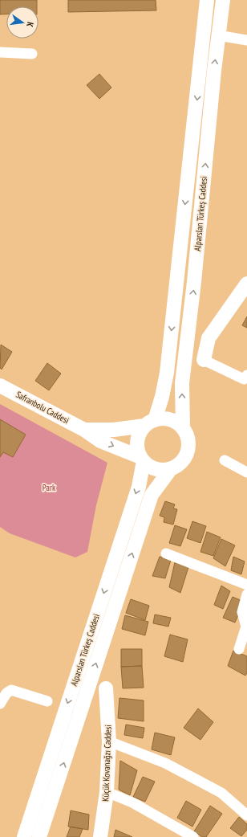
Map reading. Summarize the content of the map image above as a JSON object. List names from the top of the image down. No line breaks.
{"streets":{"main road":["Alparslan Türkeş Caddesi","Safranbolu Caddesi","Küçük Kovanağzı Caddesi"]},"crossings":[["Alparslan Türkeş Caddesi","Safranbolu Caddesi"]],"one_way":["Safranbolu Caddesi"],"parks":["Park"],"north":"right"}
